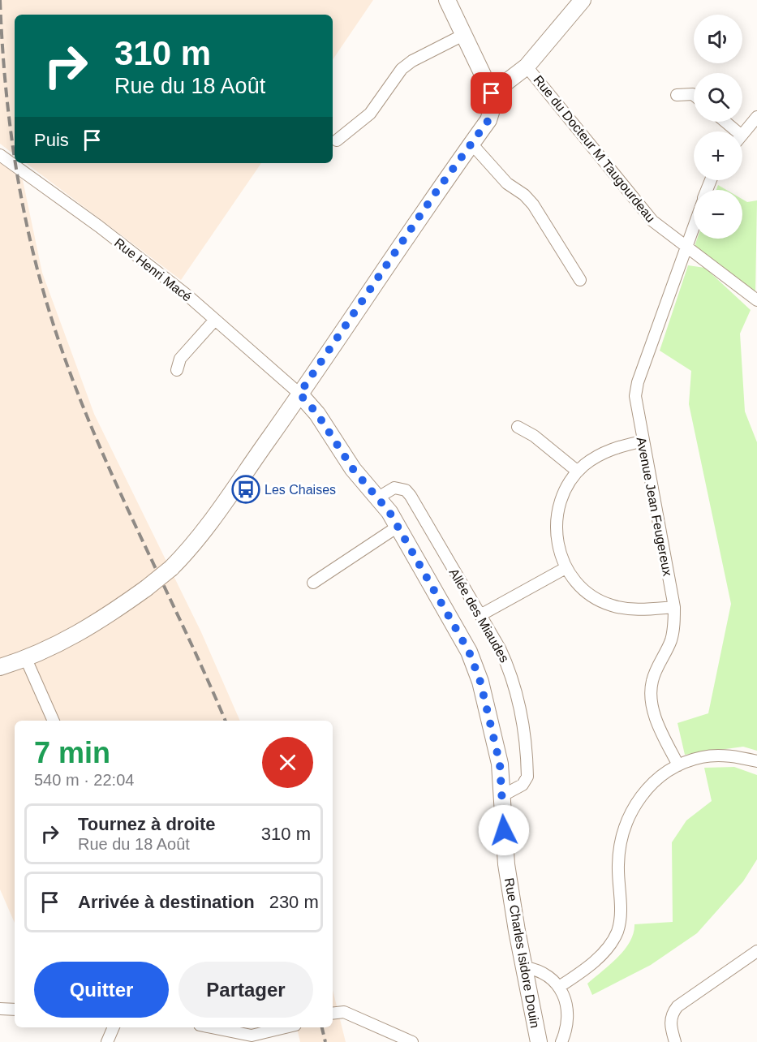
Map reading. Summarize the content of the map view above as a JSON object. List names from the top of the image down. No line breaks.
{"streets":{"street":["Rue du Docteur M Taugourdeau","Rue Henri Macé","Avenue Jean Feugereux","Allée des Miaudes","Rue Charles Isidore Douin"]},"crossings":[["Rue du Docteur M Taugourdeau","Avenue Jean Feugereux"],["Rue Henri Macé","Rue Charles Isidore Douin"],["Allée des Miaudes","Rue Charles Isidore Douin"]],"places":{"bus stop":["Les Chaises"]},"page":{"map_buttons":["+","−"],"turn":["310 m","Rue du 18 Août"],"then":"Puis","heading":["7 min","540 m · 22:04"],"list":[{"name":"Tournez à droite","note":"Rue du 18 Août","value":"310 m"},{"name":"Arrivée à destination","value":"230 m"}],"buttons":["Quitter","Partager"]}}
